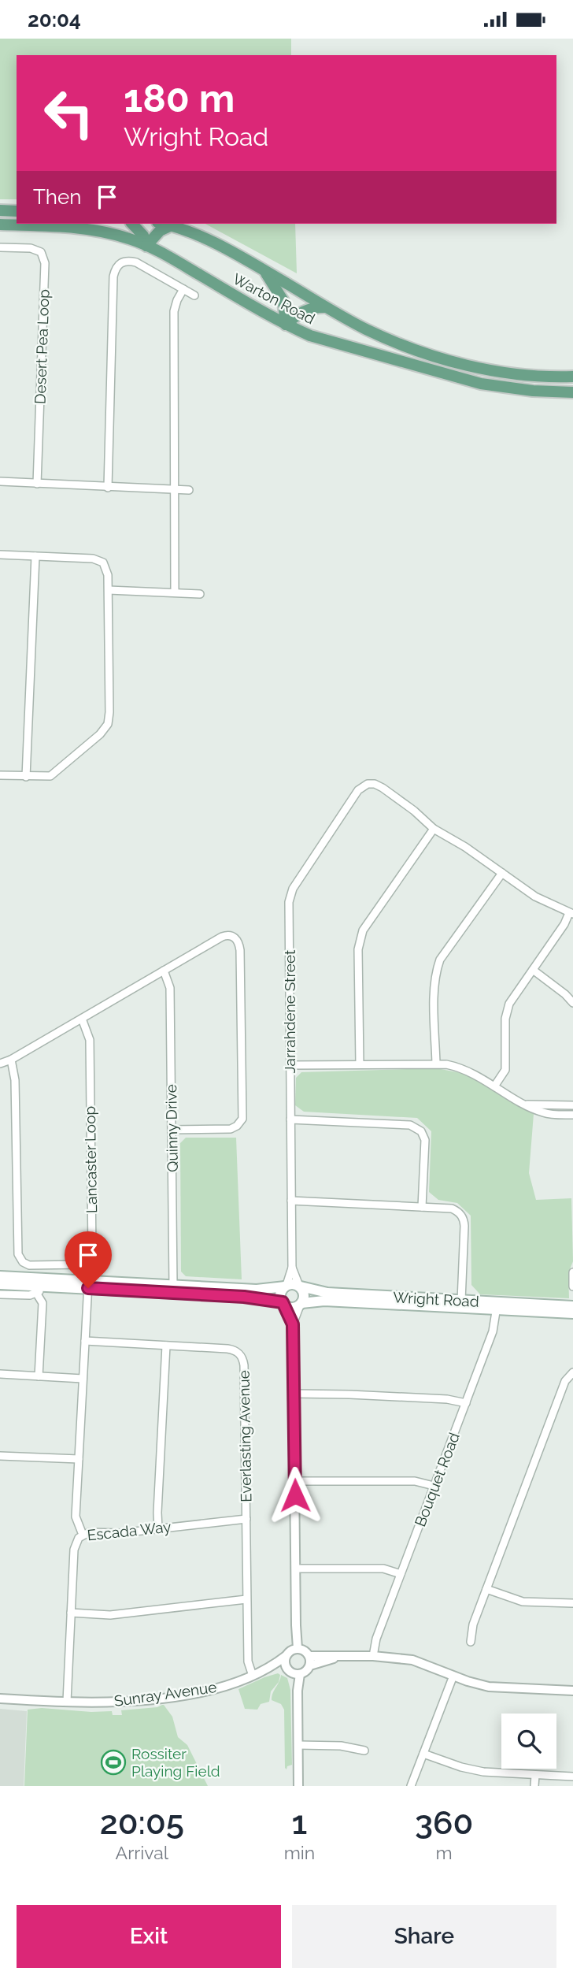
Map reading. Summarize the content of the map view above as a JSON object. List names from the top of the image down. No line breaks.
{"streets":{"main road":["Warton Road","Wright Road"],"street":["Desert Pea Loop","Jarrahdene Street","Quinny Drive","Lancaster Loop","Everlasting Avenue","Bouquet Road","Escada Way","Sunray Avenue"]},"crossings":[["Jarrahdene Street","Wright Road"],["Wright Road","Bouquet Road"],["Everlasting Avenue","Escada Way"],["Everlasting Avenue","Sunray Avenue"],["Escada Way","Sunray Avenue"]],"places":{"sports":["Rossiter Playing Field"]},"page":{"status":"20:04","turn":["180 m","Wright Road"],"then":"Then","eta":["20:05","Arrival","1","min","360","m"],"buttons":["Exit","Share"]}}
